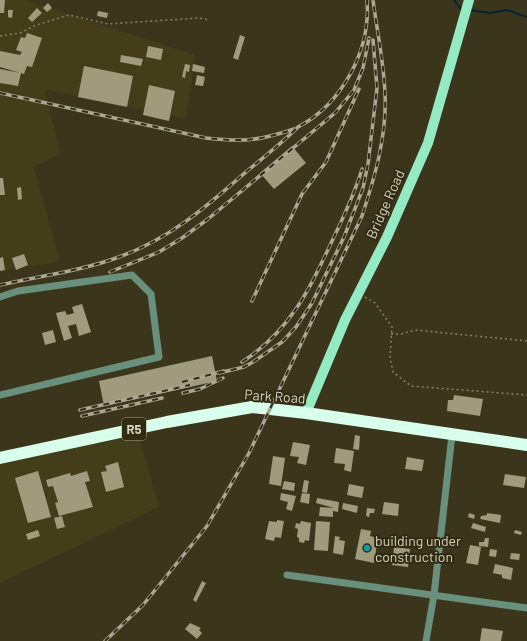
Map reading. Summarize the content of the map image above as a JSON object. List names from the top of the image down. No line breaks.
{"streets":{"highway":["Park Road","R5"],"main road":["Bridge Road"]},"crossings":[["Bridge Road","Park Road"]],"places":["building under construction"]}
